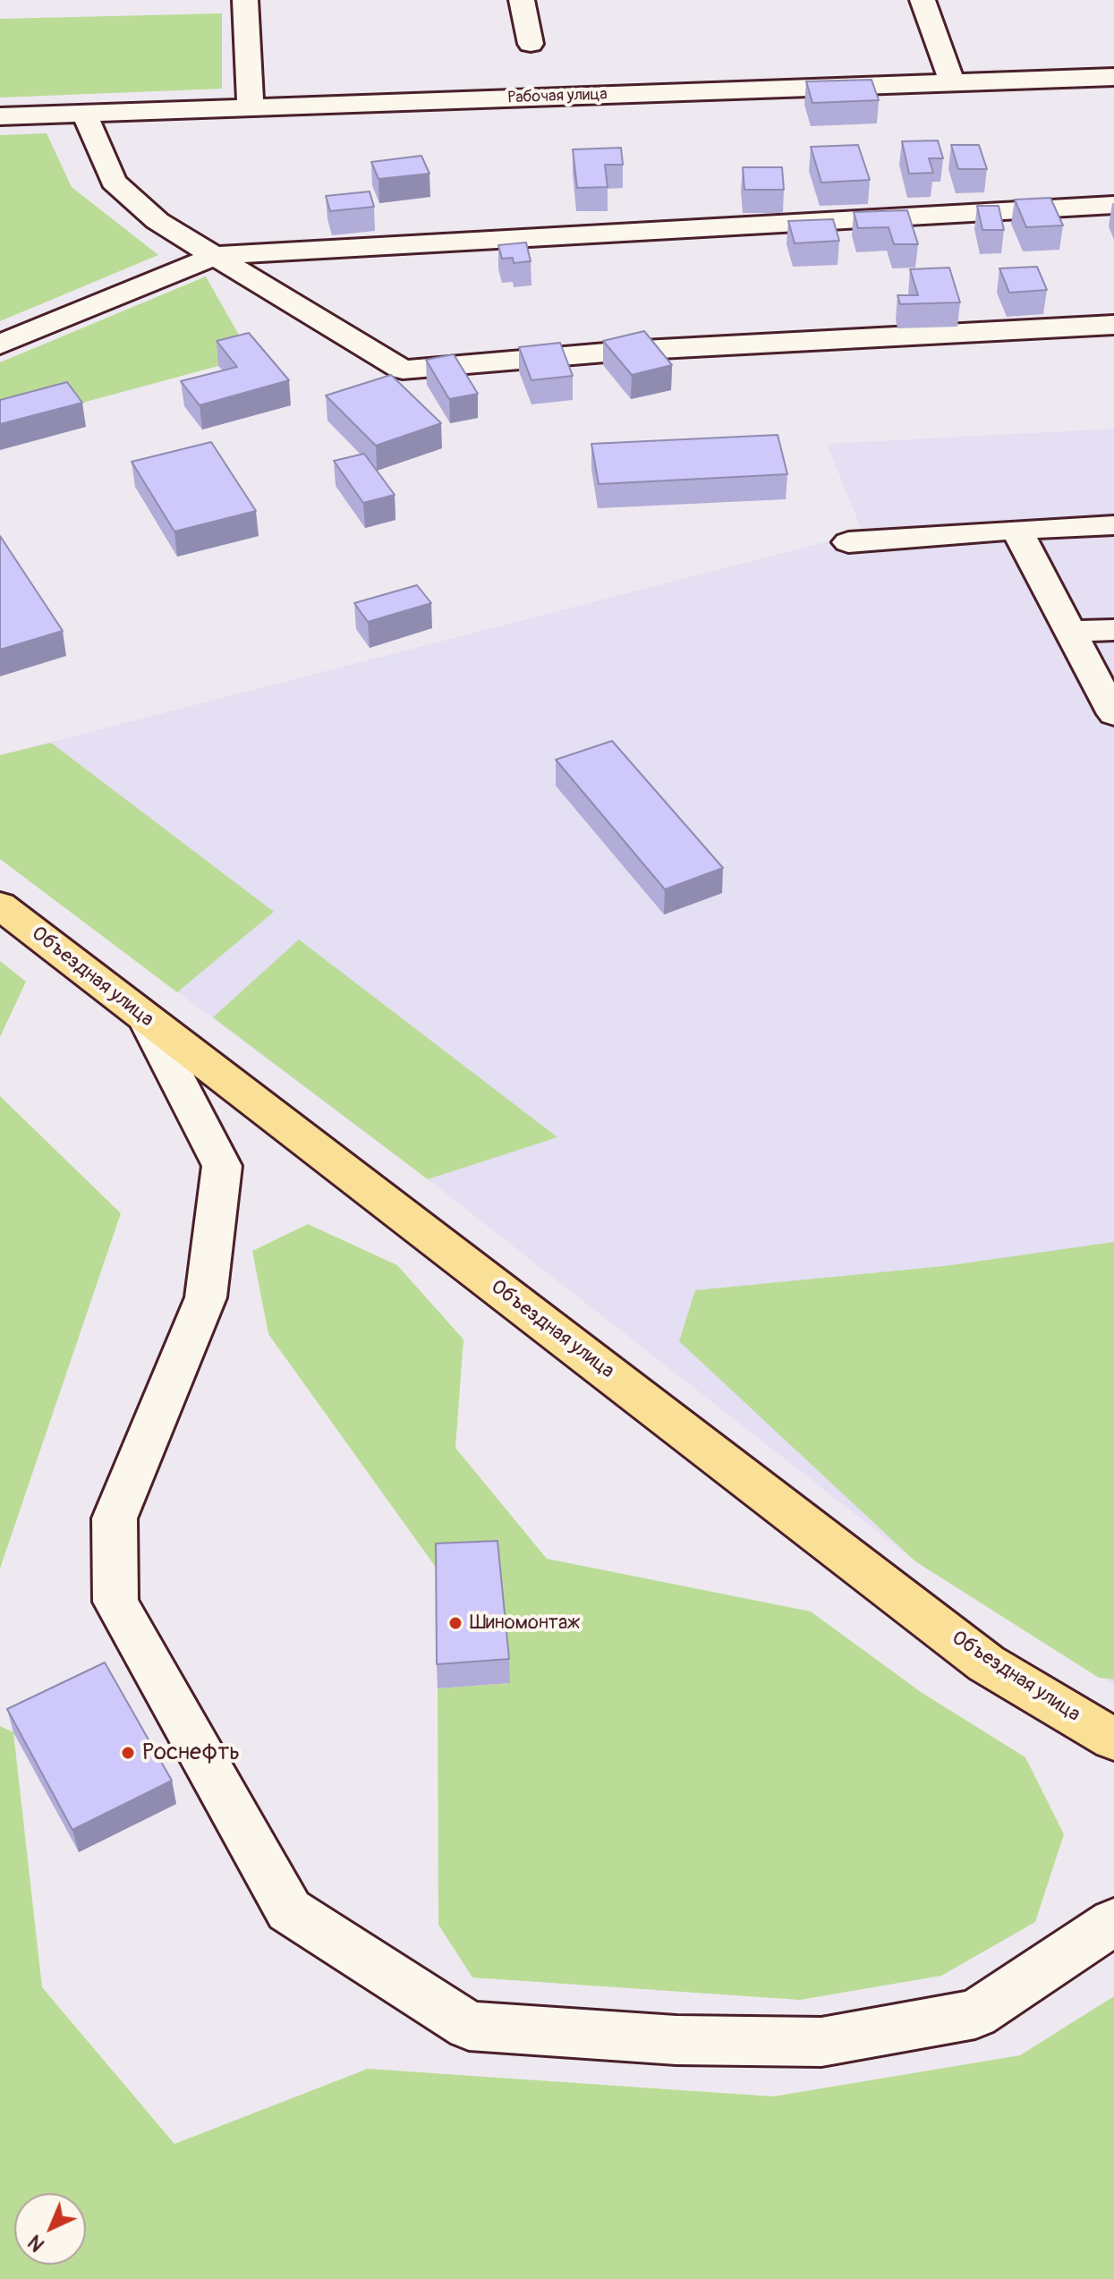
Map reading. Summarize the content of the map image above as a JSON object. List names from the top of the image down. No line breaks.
{"streets":{"main road":["Объездная улица"],"street":["Рабочая улица"]},"places":["Шиномонтаж","Роснефть"],"north":"bottom left"}
